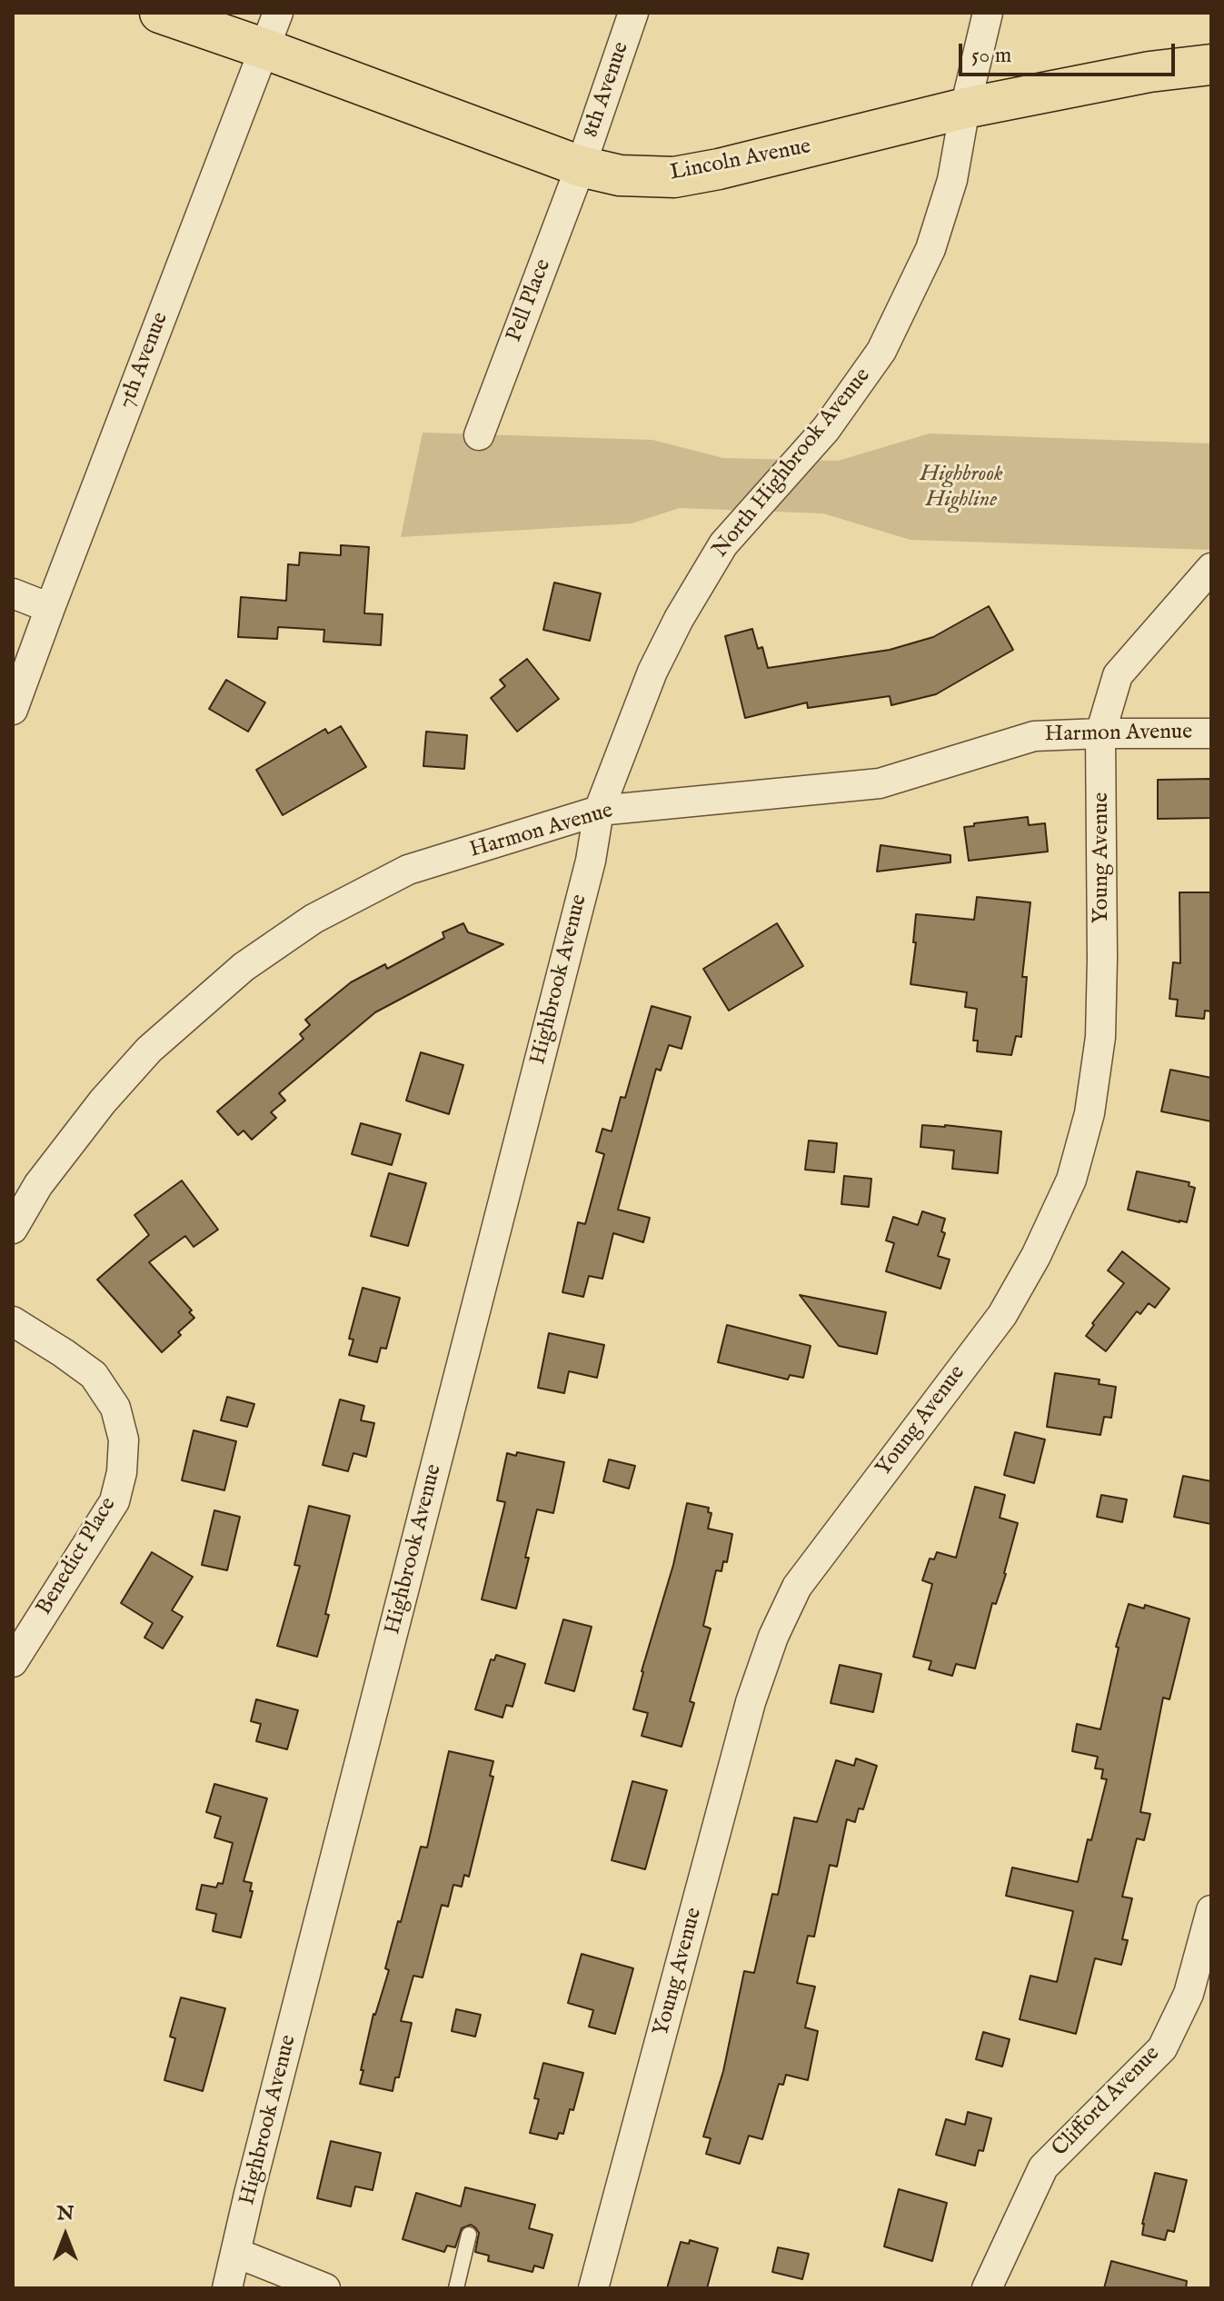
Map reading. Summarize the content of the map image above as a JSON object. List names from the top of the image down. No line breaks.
{"streets":{"main road":["Lincoln Avenue"],"street":["8th Avenue","Pell Place","7th Avenue","North Highbrook Avenue","Harmon Avenue","Young Avenue","Highbrook Avenue","Benedict Place","Clifford Avenue"]},"crossings":[["8th Avenue","Lincoln Avenue"],["8th Avenue","Pell Place"],["Lincoln Avenue","Pell Place"],["Lincoln Avenue","7th Avenue"],["Lincoln Avenue","North Highbrook Avenue"],["North Highbrook Avenue","Harmon Avenue"],["North Highbrook Avenue","Highbrook Avenue"],["Harmon Avenue","Young Avenue"],["Harmon Avenue","Highbrook Avenue"]],"parks":["Highbrook Highline"],"scale_bar":"50 m","north":"top"}
